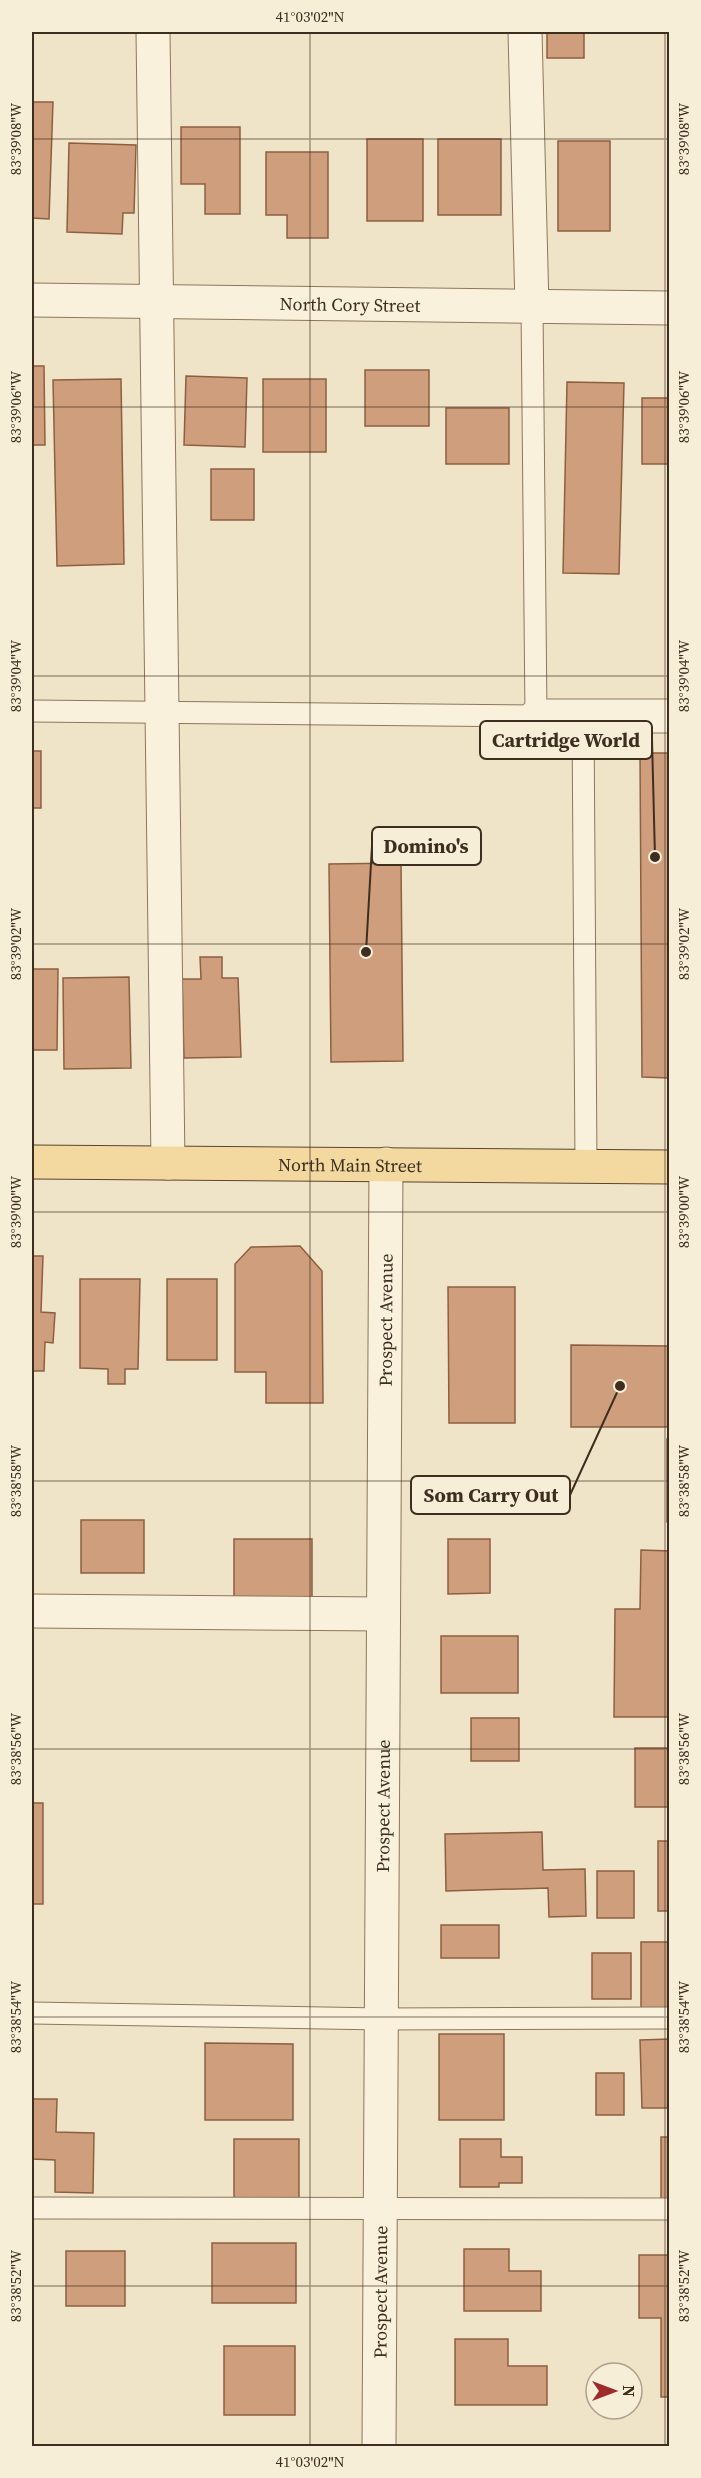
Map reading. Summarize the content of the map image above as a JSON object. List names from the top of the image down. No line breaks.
{"streets":{"main road":["North Main Street"],"street":["North Cory Street","Prospect Avenue"]},"crossings":[["North Main Street","Prospect Avenue"]],"places":["Cartridge World","Domino's","Som Carry Out"],"north":"right","coordinates":["41°03'02\"N","83°39'08\"W","83°39'06\"W","83°39'04\"W","83°39'02\"W","83°39'00\"W","83°38'58\"W","83°38'56\"W","83°38'54\"W","83°38'52\"W"]}
